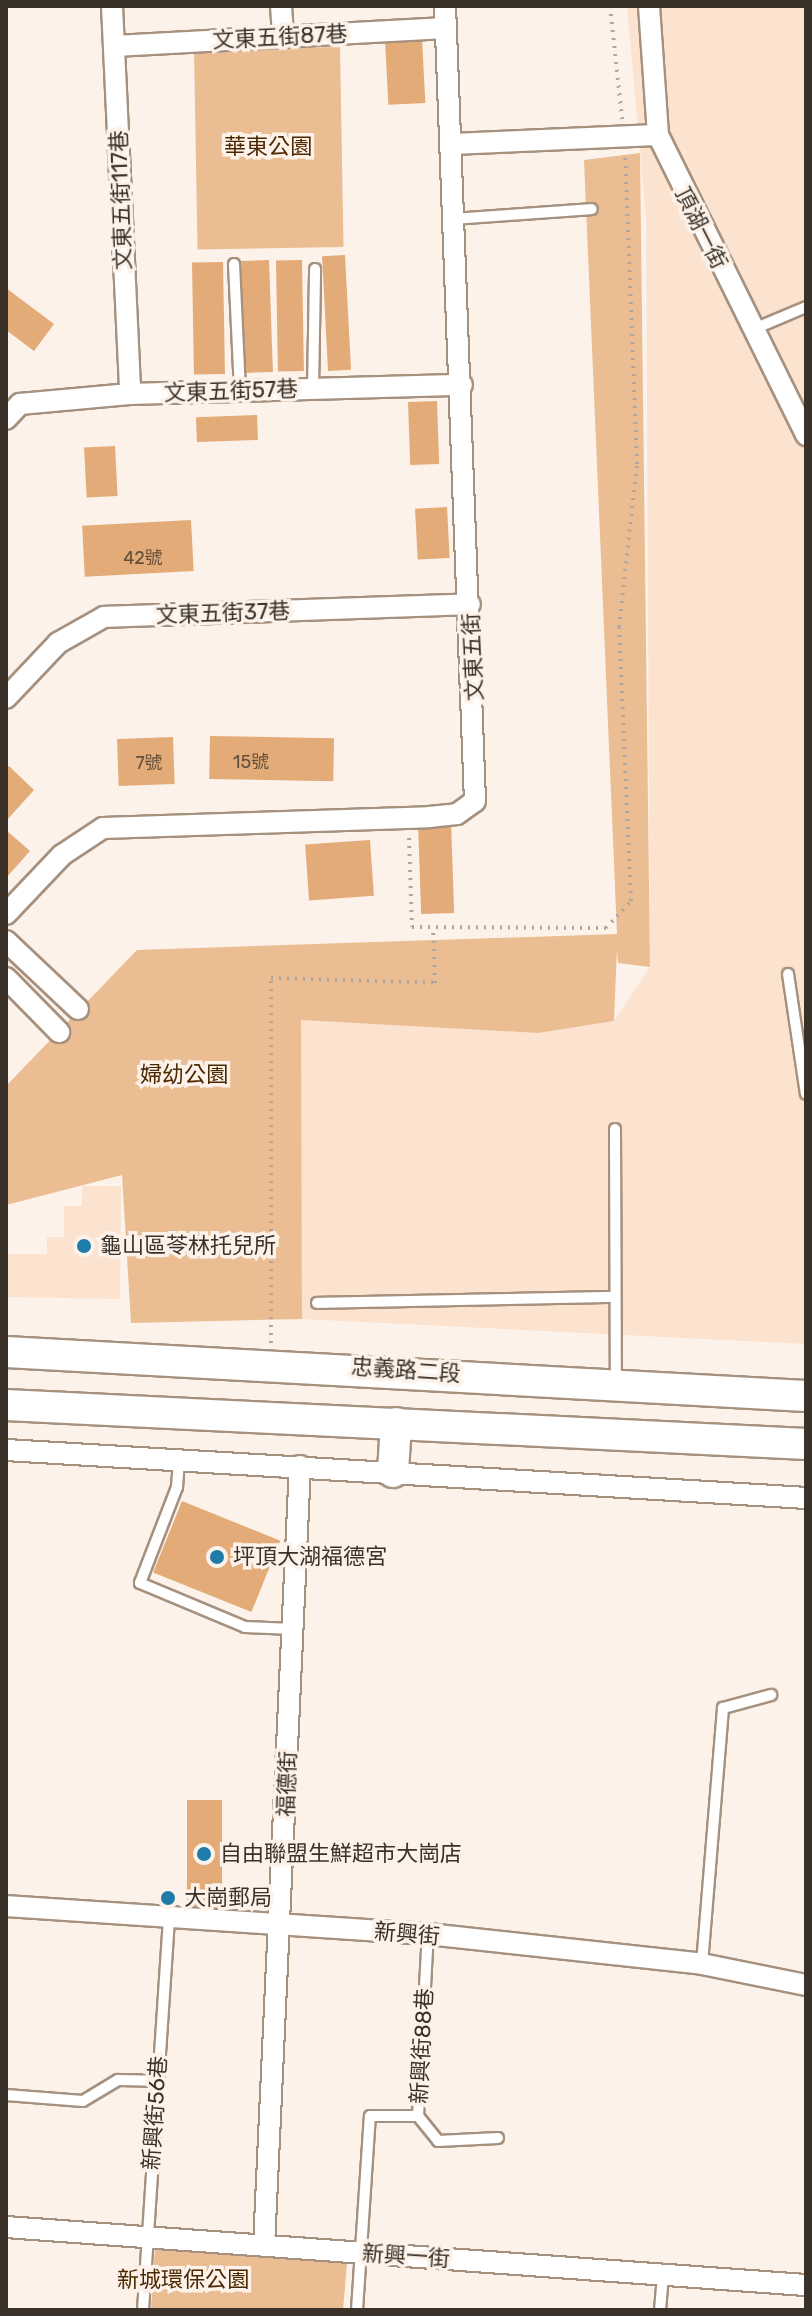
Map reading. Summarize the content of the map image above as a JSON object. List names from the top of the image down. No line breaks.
{"streets":{"main road":["忠義路二段"],"street":["文東五街87巷","文東五街117巷","頂湖一街","文東五街57巷","文東五街37巷","文東五街","福德街","新興街","新興一街"],"lane":["新興街88巷","新興街56巷"]},"crossings":[["文東五街87巷","文東五街117巷"],["文東五街87巷","文東五街"],["文東五街117巷","文東五街57巷"],["文東五街57巷","文東五街"],["文東五街37巷","文東五街"],["福德街","新興街"],["福德街","新興一街"],["新興街","新興街88巷"],["新興街","新興街56巷"],["新興街88巷","新興一街"],["新興街56巷","新興一街"]],"parks":["華東公園","婦幼公園","新城環保公園"],"places":["龜山區苓林托兒所","坪頂大湖福德宮","自由聯盟生鮮超市大崗店","大崗郵局"],"house_numbers":["42號","15號","7號"]}
